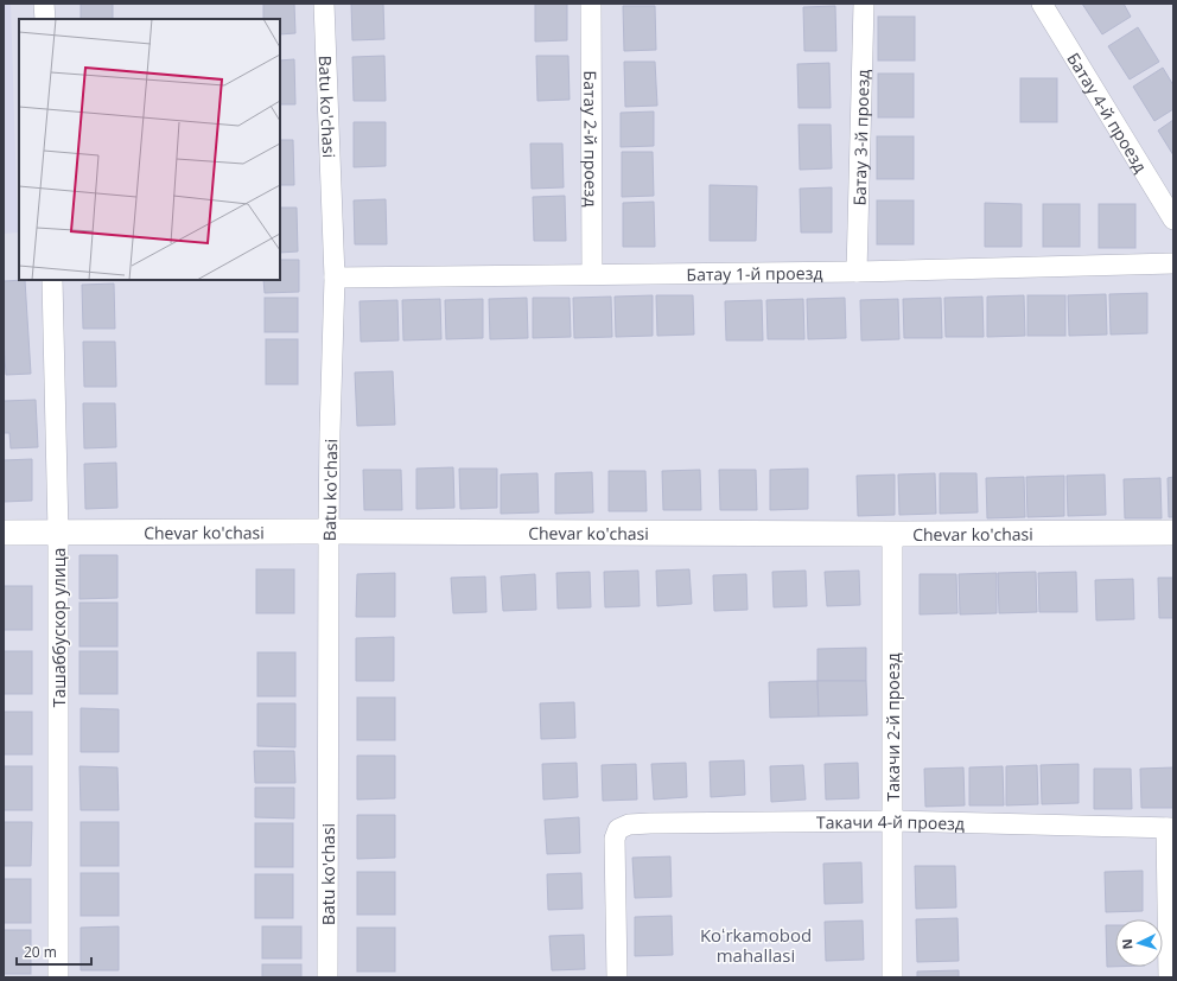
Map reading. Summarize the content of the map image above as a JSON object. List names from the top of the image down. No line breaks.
{"streets":{"street":["Batu ko'chasi","Батау 4-й проезд","Батау 3-й проезд","Батау 2-й проезд","Батау 1-й проезд","Chevar ko'chasi","Ташаббускор улица","Такачи 2-й проезд","Такачи 4-й проезд"]},"crossings":[["Batu ko'chasi","Батау 1-й проезд"],["Batu ko'chasi","Chevar ko'chasi"],["Батау 3-й проезд","Батау 1-й проезд"],["Батау 2-й проезд","Батау 1-й проезд"],["Chevar ko'chasi","Ташаббускор улица"],["Chevar ko'chasi","Такачи 2-й проезд"],["Такачи 2-й проезд","Такачи 4-й проезд"]],"districts":["Koʻrkamobod mahallasi"],"scale_bar":"20 m","north":"left"}
